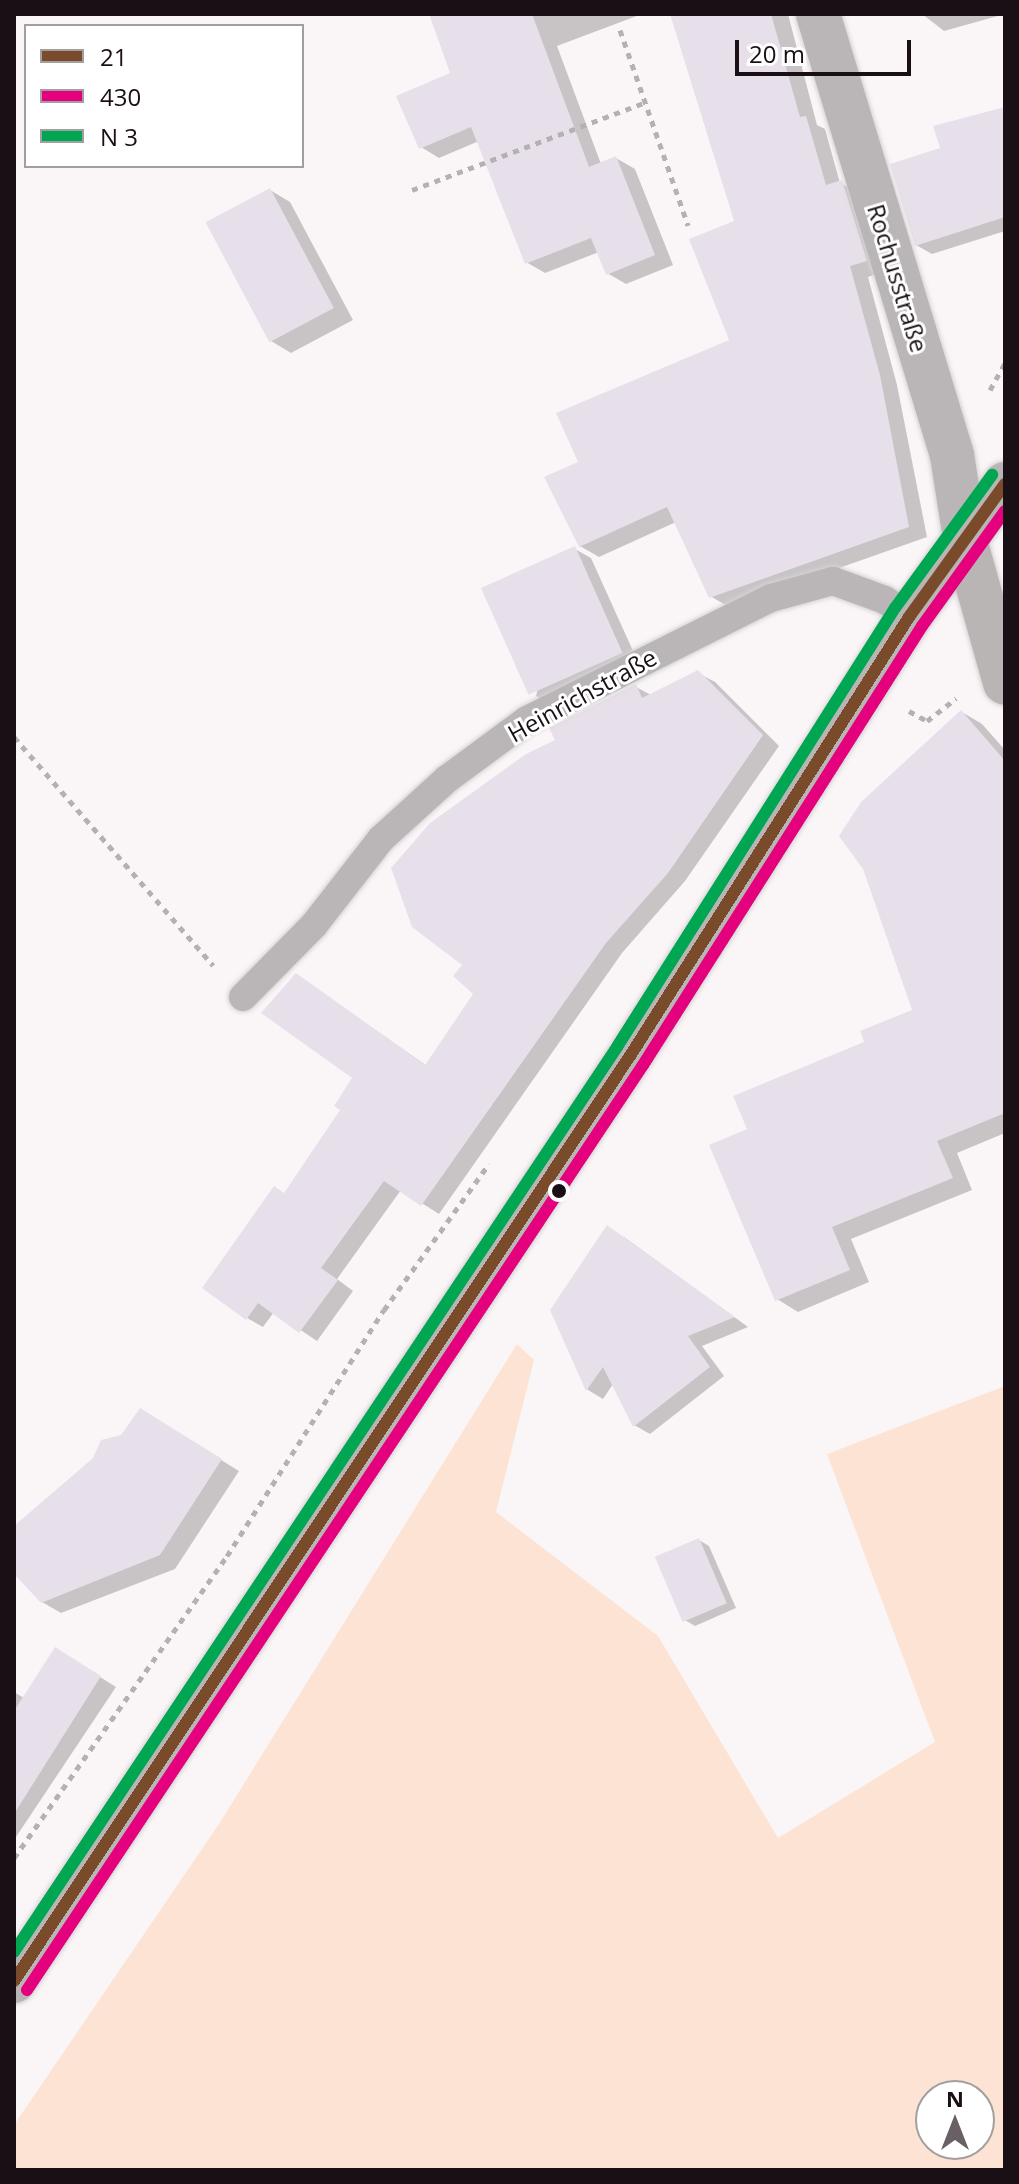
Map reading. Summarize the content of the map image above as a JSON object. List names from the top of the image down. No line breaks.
{"streets":{"street":["Rochusstraße"],"lane":["Heinrichstraße"]},"lines":["transit line 21","transit line 430"],"legend":["21","430","N 3"],"scale_bar":"20 m","north":"top"}
